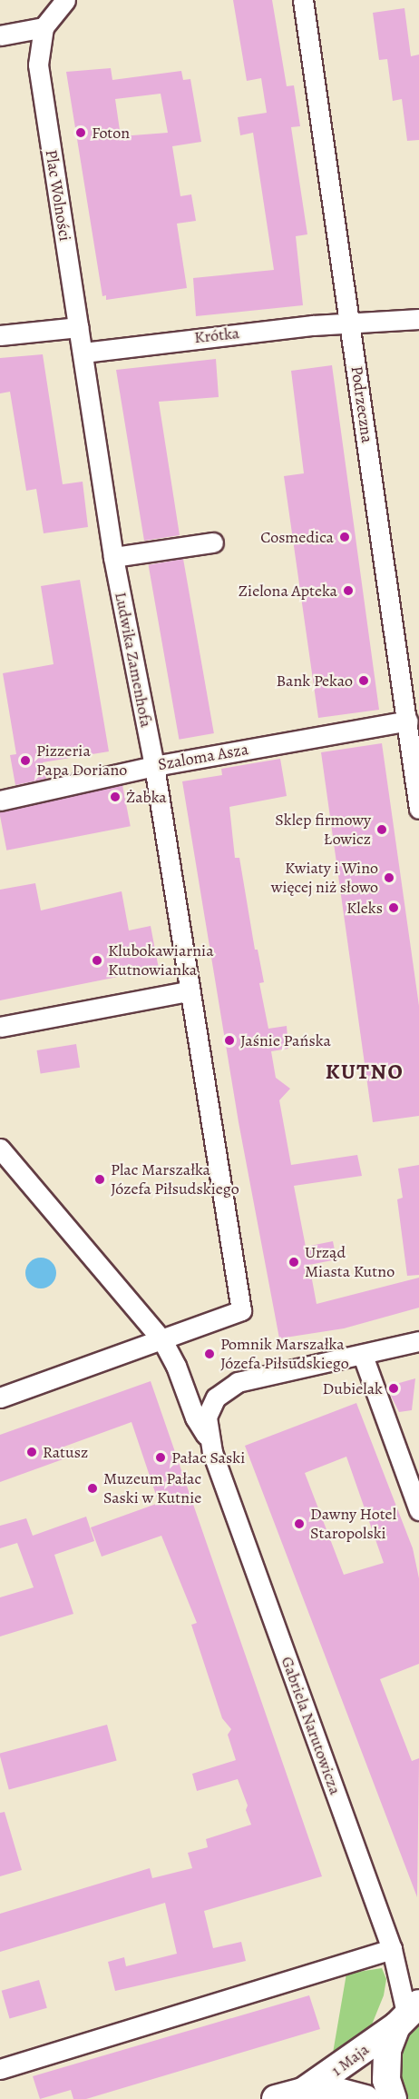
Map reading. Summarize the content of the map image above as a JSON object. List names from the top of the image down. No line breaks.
{"streets":{"street":["Plac Wolności","Krótka","Podrzeczna","Ludwika Zamenhofa","Szaloma Asza","Gabriela Narutowicza","1 Maja"]},"crossings":[["Plac Wolności","Ludwika Zamenhofa"],["Krótka","Podrzeczna"],["Krótka","Ludwika Zamenhofa"],["Podrzeczna","Szaloma Asza"],["Ludwika Zamenhofa","Szaloma Asza"],["Gabriela Narutowicza","1 Maja"]],"districts":["KUTNO"],"places":["Foton","Cosmedica","Zielona Apteka","Bank Pekao","Pizzeria Papa Doriano","Żabka","Sklep firmowy Łowicz","Kwiaty i Wino więcej niż słowo","Kleks","Klubokawiarnia Kutnowianka","Jaśnie Pańska","Plac Marszałka Józefa Piłsudskiego","Urząd Miasta Kutno","Pomnik Marszałka Józefa Piłsudskiego","Dubielak","Ratusz","Pałac Saski","Muzeum Pałac Saski w Kutnie","Dawny Hotel Staropolski"]}
